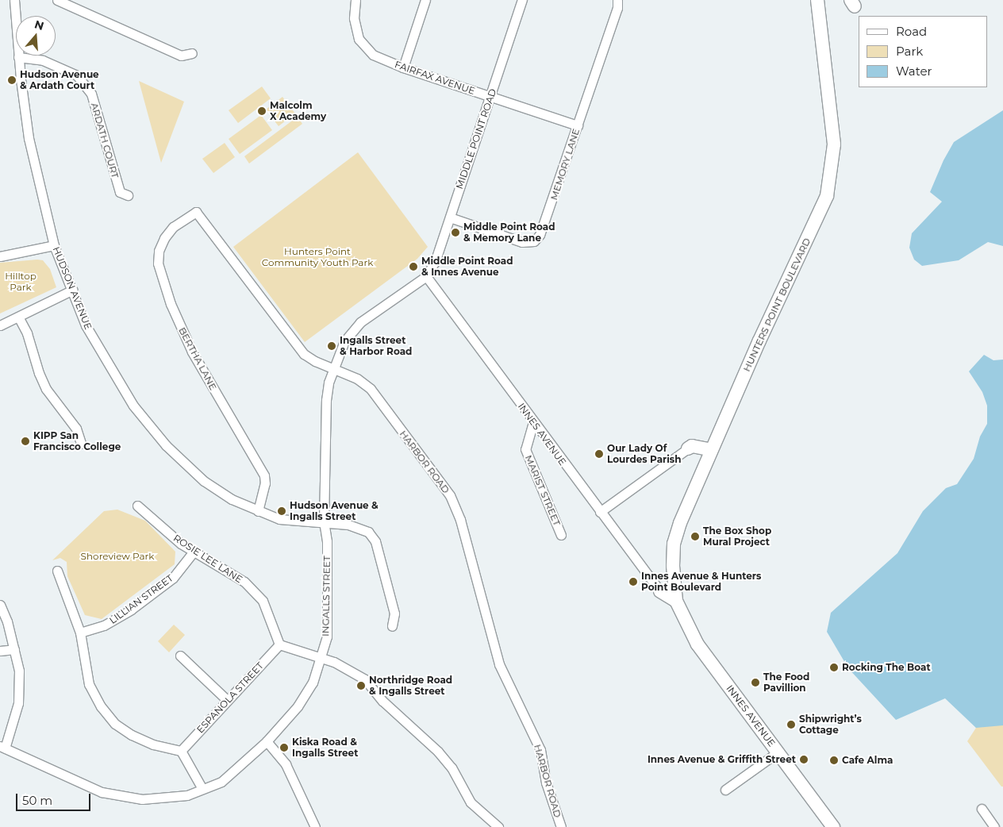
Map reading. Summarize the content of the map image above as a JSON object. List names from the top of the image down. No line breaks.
{"streets":{"main road":["HUNTERS POINT BOULEVARD","INNES AVENUE"],"street":["FAIRFAX AVENUE","MIDDLE POINT ROAD","ARDATH COURT","MEMORY LANE","HUDSON AVENUE","BERTHA LANE","HARBOR ROAD","MARIST STREET","ROSIE LEE LANE","INGALLS STREET","LILLIAN STREET","ESPANOLA STREET"]},"crossings":[["FAIRFAX AVENUE","MIDDLE POINT ROAD"],["FAIRFAX AVENUE","MEMORY LANE"],["MIDDLE POINT ROAD","MEMORY LANE"],["MIDDLE POINT ROAD","INNES AVENUE"],["MIDDLE POINT ROAD","INGALLS STREET"],["ARDATH COURT","HUDSON AVENUE"],["HUDSON AVENUE","BERTHA LANE"],["HUDSON AVENUE","INGALLS STREET"],["HUNTERS POINT BOULEVARD","INNES AVENUE"],["BERTHA LANE","HARBOR ROAD"],["INNES AVENUE","MARIST STREET"],["INNES AVENUE","INGALLS STREET"],["HARBOR ROAD","INGALLS STREET"],["ROSIE LEE LANE","LILLIAN STREET"],["ROSIE LEE LANE","ESPANOLA STREET"]],"parks":["Hunters Point Community Youth Park","Hilltop Park","Shoreview Park"],"places":["Hudson Avenue & Ardath Court","Malcolm X Academy","Middle Point Road & Memory Lane","Middle Point Road & Innes Avenue","Ingalls Street & Harbor Road","KIPP San Francisco College","Our Lady Of Lourdes Parish","Hudson Avenue & Ingalls Street","The Box Shop Mural Project","Innes Avenue & Hunters Point Boulevard","Rocking The Boat","The Food Pavillion","Northridge Road & Ingalls Street","Shipwright’s Cottage","Kiska Road & Ingalls Street","Innes Avenue & Griffith Street","Cafe Alma"],"legend":["Road","Park","Water"],"scale_bar":"50 m","north":"top"}
